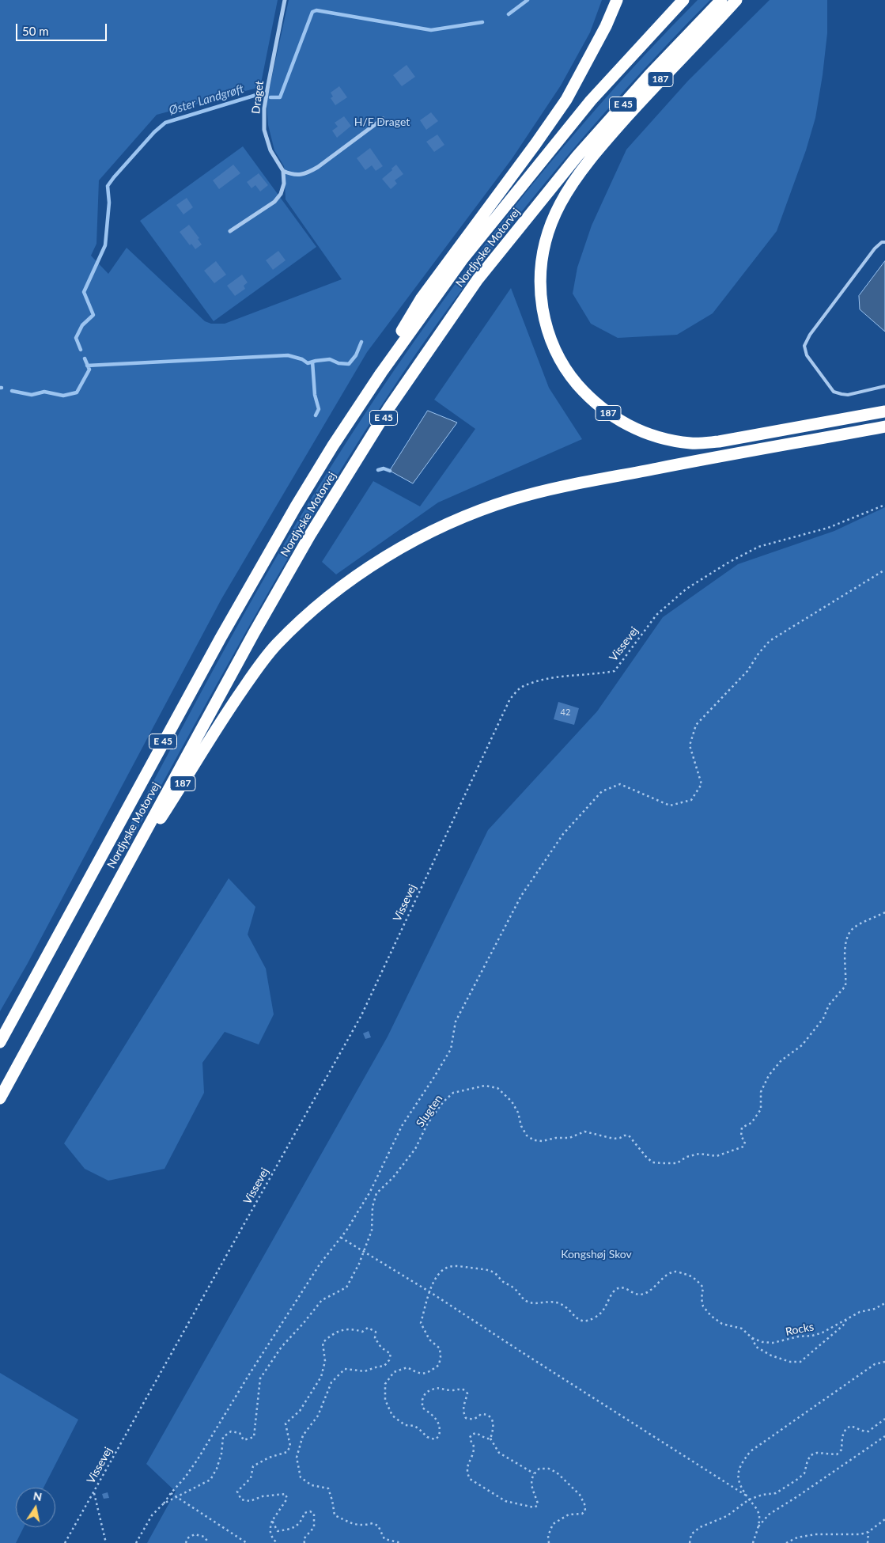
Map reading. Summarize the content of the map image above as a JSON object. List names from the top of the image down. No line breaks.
{"streets":{"highway":["187","E 45","Nordjyske Motorvej"],"street":["Draget"],"path":["Vissevej","Slugten","Rocks"]},"crossings":[["187","Nordjyske Motorvej"]],"water":["Øster Landgrøft"],"parks":["H/F Draget","Kongshøj Skov"],"house_numbers":["42"],"scale_bar":"50 m","north":"top"}
